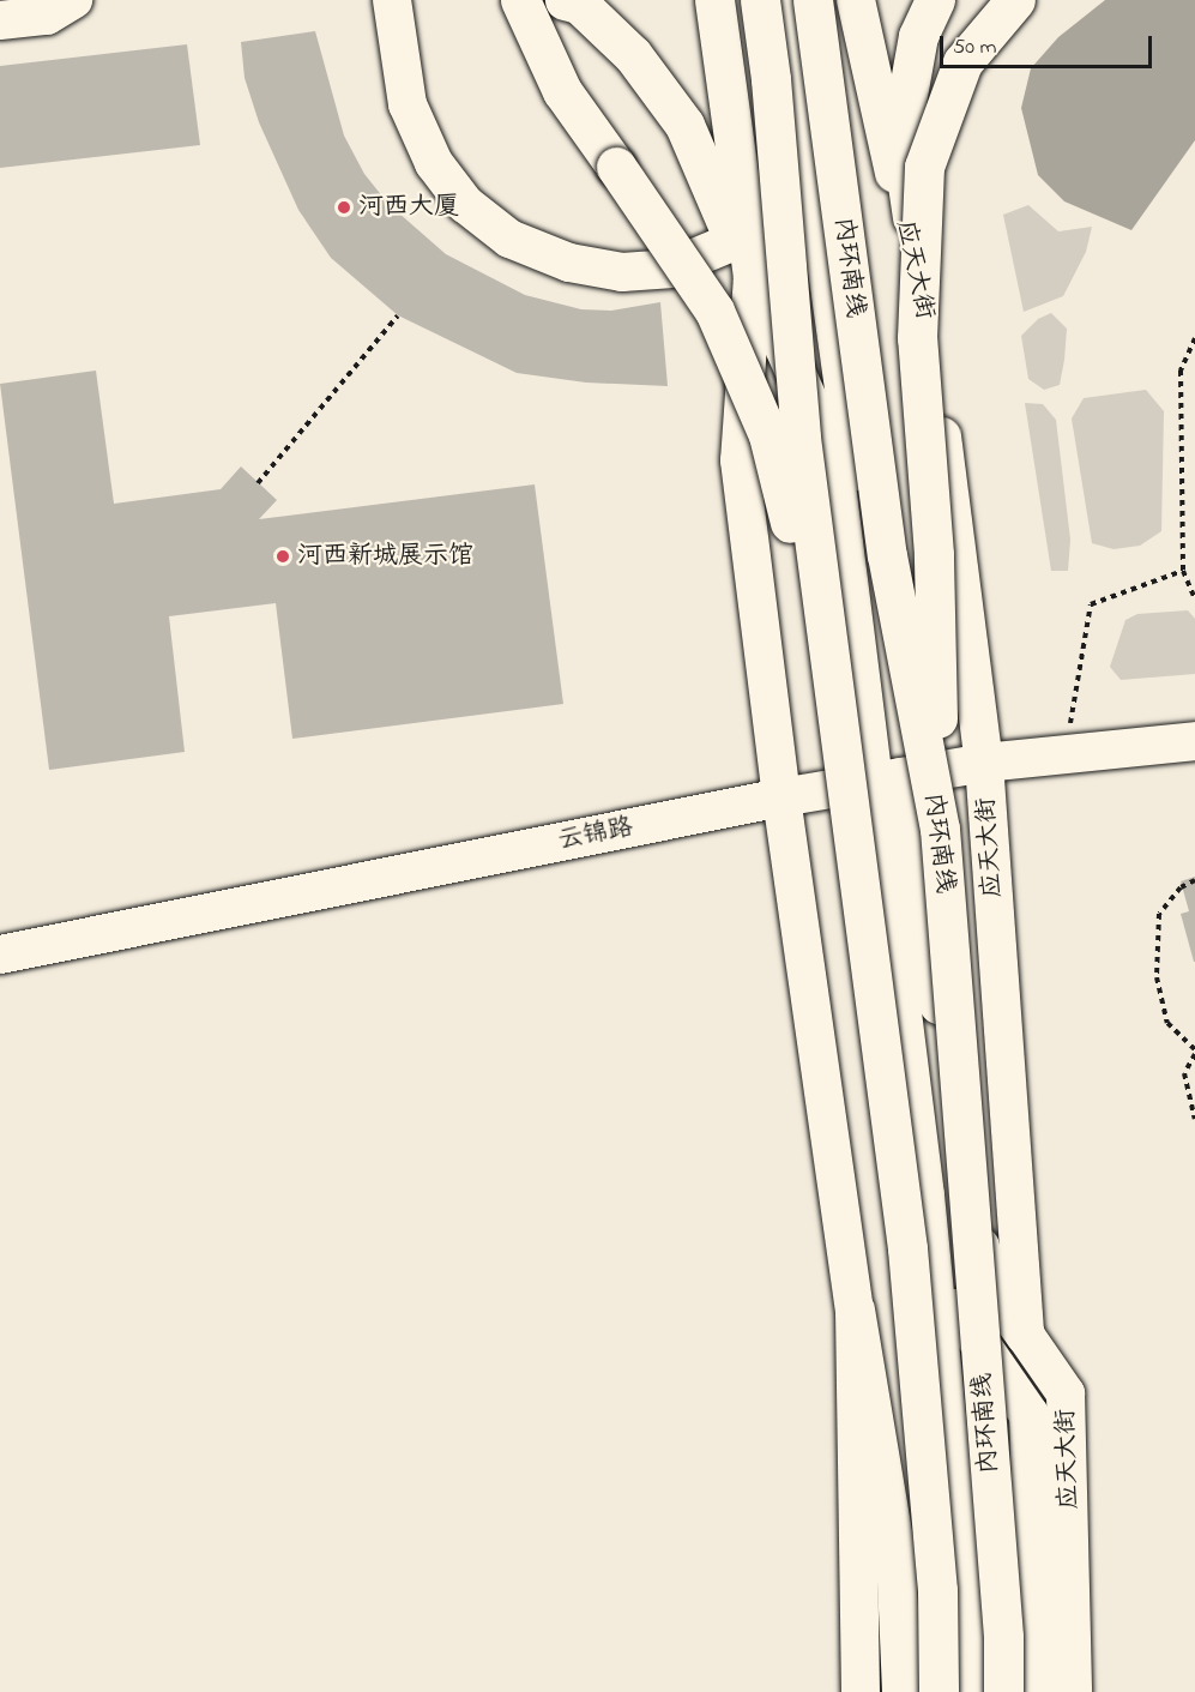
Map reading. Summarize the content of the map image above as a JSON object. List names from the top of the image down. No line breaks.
{"streets":{"main road":["内环南线"],"street":["应天大街","云锦路"]},"crossings":[["应天大街","云锦路"]],"places":["河西大厦","河西新城展示馆"],"scale_bar":"50 m"}
